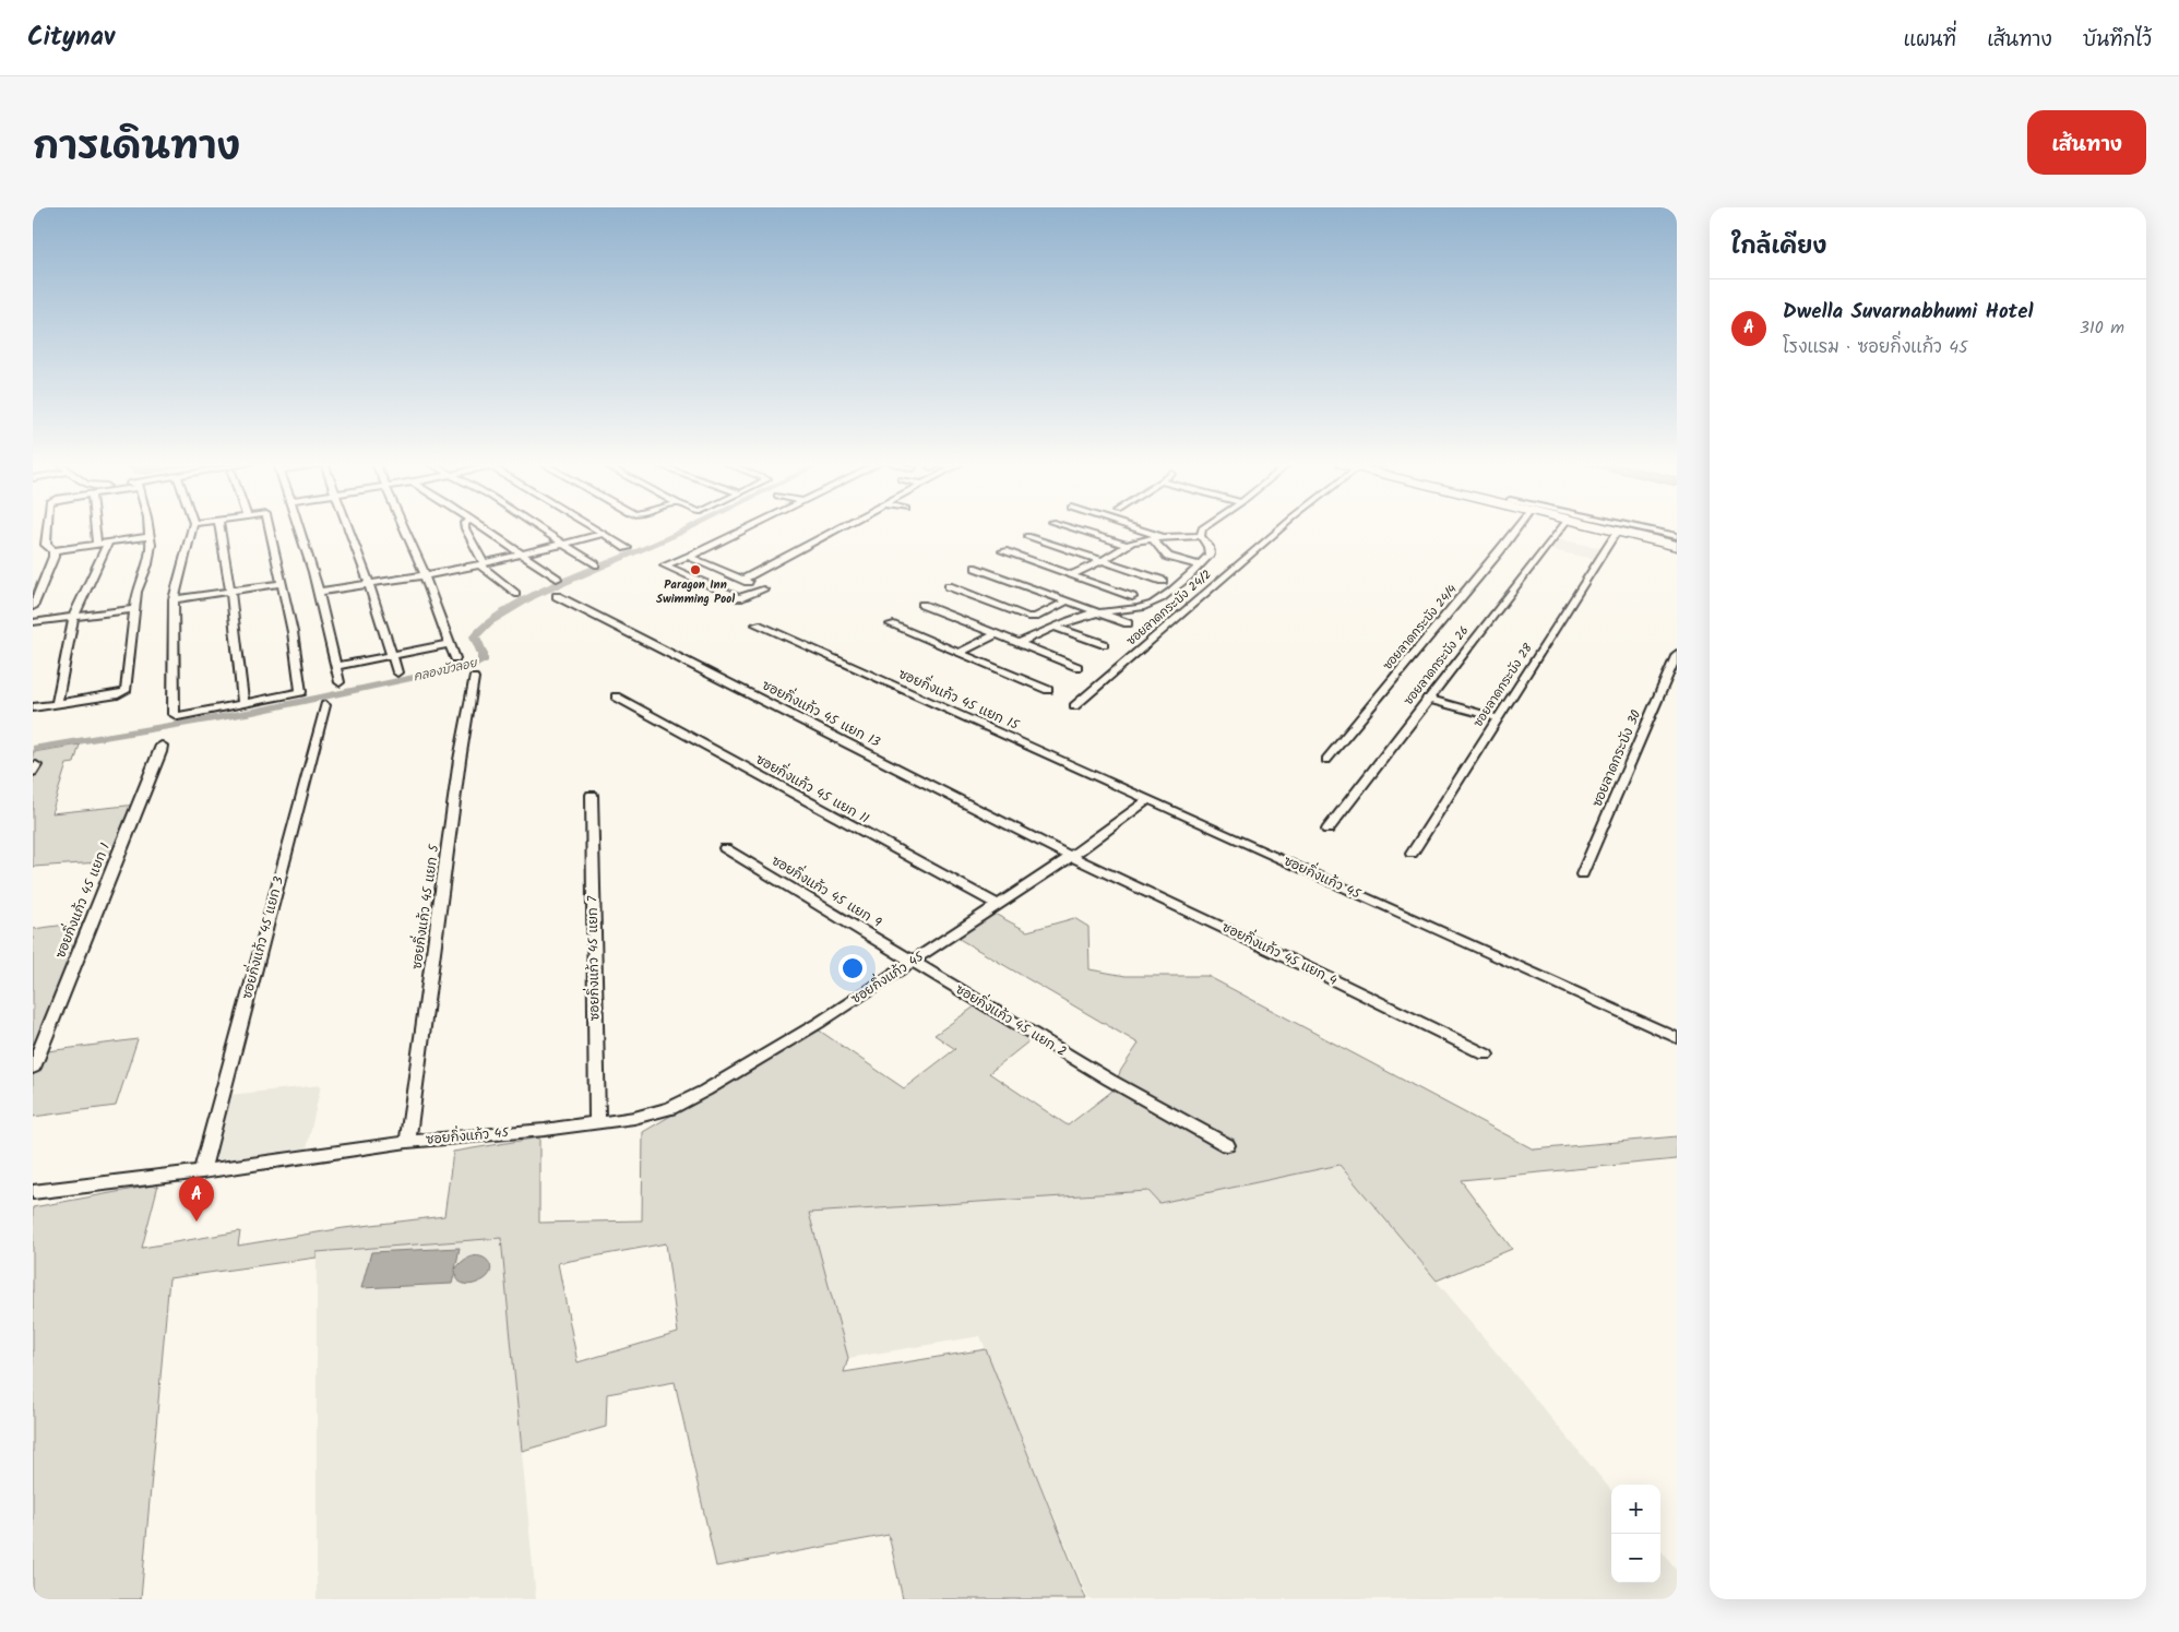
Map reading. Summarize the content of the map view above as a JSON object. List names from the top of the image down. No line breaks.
{"streets":{"street":["ซอยลาดกระบัง 24/2","ซอยลาดกระบัง 24/4","ซอยลาดกระบัง 26","ซอยลาดกระบัง 28","ซอยกิ่งแก้ว 45 แยก 15","ซอยกิ่งแก้ว 45 แยก 13","ซอยลาดกระบัง 30","ซอยกิ่งแก้ว 45 แยก 11","ซอยกิ่งแก้ว 45","ซอยกิ่งแก้ว 45 แยก 9","ซอยกิ่งแก้ว 45 แยก 1","ซอยกิ่งแก้ว 45 แยก 5","ซอยกิ่งแก้ว 45 แยก 3","ซอยกิ่งแก้ว 45 แยก 4","ซอยกิ่งแก้ว 45 แยก 7","ซอยกิ่งแก้ว 45 แยก 2"]},"crossings":[["ซอยกิ่งแก้ว 45 แยก 15","ซอยกิ่งแก้ว 45"],["ซอยกิ่งแก้ว 45 แยก 13","ซอยกิ่งแก้ว 45"],["ซอยกิ่งแก้ว 45 แยก 13","ซอยกิ่งแก้ว 45 แยก 4"],["ซอยกิ่งแก้ว 45 แยก 11","ซอยกิ่งแก้ว 45"],["ซอยกิ่งแก้ว 45","ซอยกิ่งแก้ว 45 แยก 9"],["ซอยกิ่งแก้ว 45","ซอยกิ่งแก้ว 45 แยก 5"],["ซอยกิ่งแก้ว 45","ซอยกิ่งแก้ว 45 แยก 3"],["ซอยกิ่งแก้ว 45","ซอยกิ่งแก้ว 45 แยก 4"],["ซอยกิ่งแก้ว 45","ซอยกิ่งแก้ว 45 แยก 7"],["ซอยกิ่งแก้ว 45","ซอยกิ่งแก้ว 45 แยก 2"],["ซอยกิ่งแก้ว 45 แยก 9","ซอยกิ่งแก้ว 45 แยก 2"]],"water":["คลองบัวลอย"],"places":["Paragon Inn Swimming Pool"],"page":{"header":"Citynav","nav":["แผนที่","เส้นทาง","บันทึกไว้"],"title":"การเดินทาง","buttons":"เส้นทาง","heading":"ใกล้เคียง","list":[{"mark":"A","name":"Dwella Suvarnabhumi Hotel","note":"โรงแรม · ซอยกิ่งแก้ว 45","value":"310 m"}],"pins":"A","map_buttons":["+","−"]}}
